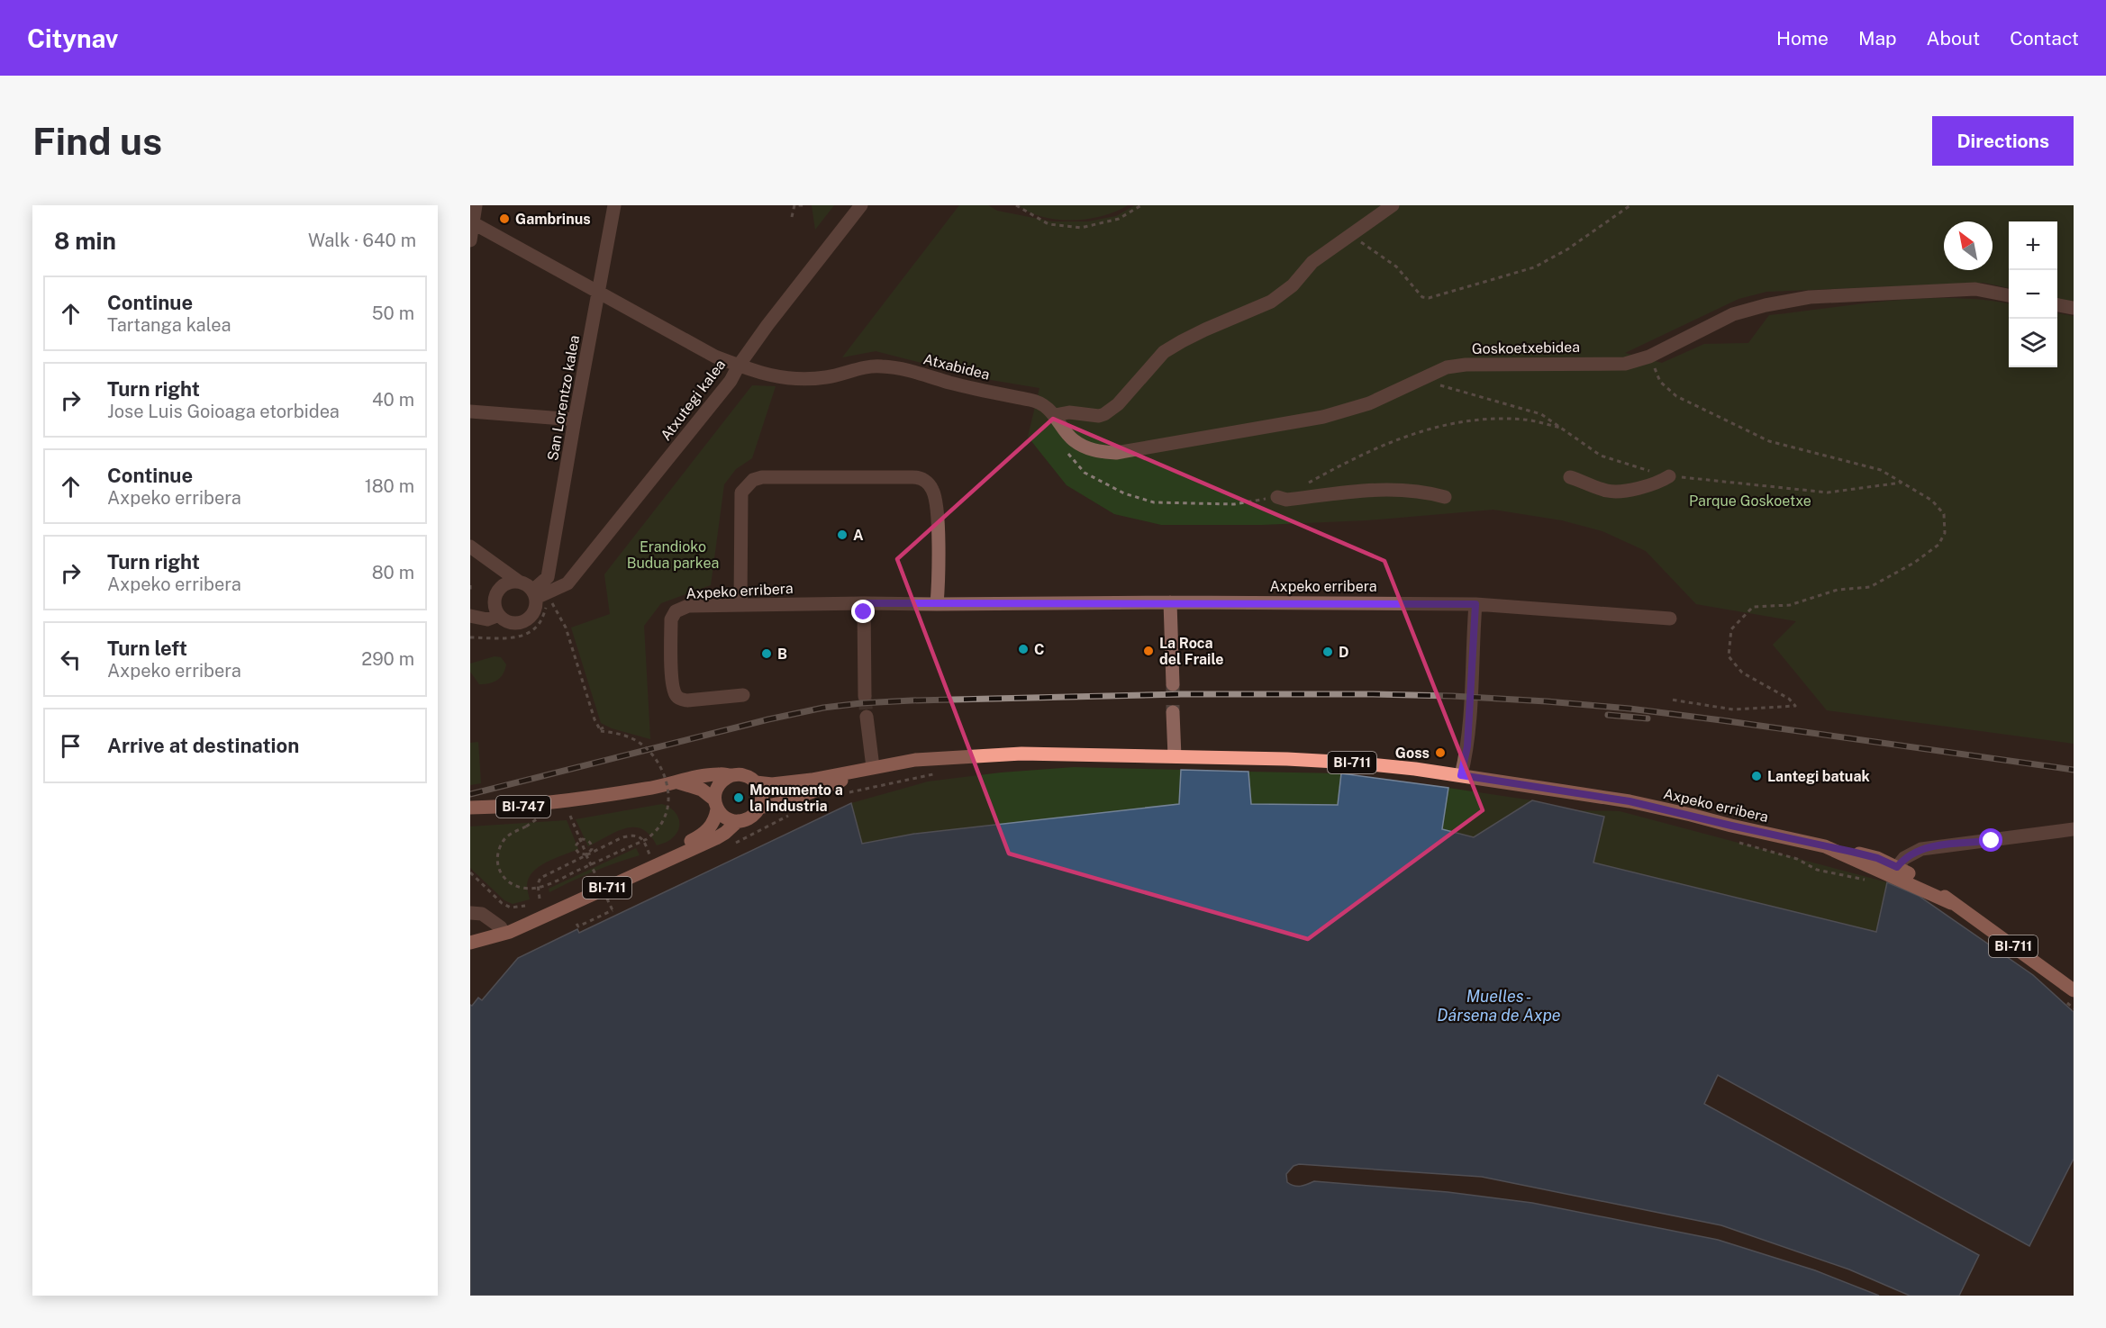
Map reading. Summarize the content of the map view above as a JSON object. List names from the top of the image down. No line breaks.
{"streets":{"main road":["Axpeko erribera","BI-711","BI-747"],"street":["Goskoetxebidea","Atxabidea","San Lorentzo kalea","Atxutegi kalea"]},"crossings":[["Goskoetxebidea","Atxabidea"],["Atxabidea","San Lorentzo kalea"],["Atxabidea","Atxutegi kalea"],["San Lorentzo kalea","Atxutegi kalea"],["Axpeko erribera","BI-711"],["Axpeko erribera","BI-747"],["BI-711","BI-747"]],"water":["Muelles - Dársena de Axpe"],"parks":["Parque Goskoetxe","Erandioko Budua parkea"],"places":["Gambrinus","A","C","La Roca del Fraile","D","B","Goss","Lantegi batuak","Monumento a la Industria"],"north":"top left","page":{"header":"Citynav","nav":["Home","Map","About","Contact"],"buttons":"Directions","title":"Find us","heading":["8 min","Walk · 640 m"],"map_buttons":["+","−"],"list":[["Continue","Tartanga kalea","50 m"],["Turn right","Jose Luis Goioaga etorbidea","40 m"],["Continue","Axpeko erribera","180 m"],["Turn right","Axpeko erribera","80 m"],["Turn left","Axpeko erribera","290 m"],"Arrive at destination"]}}
